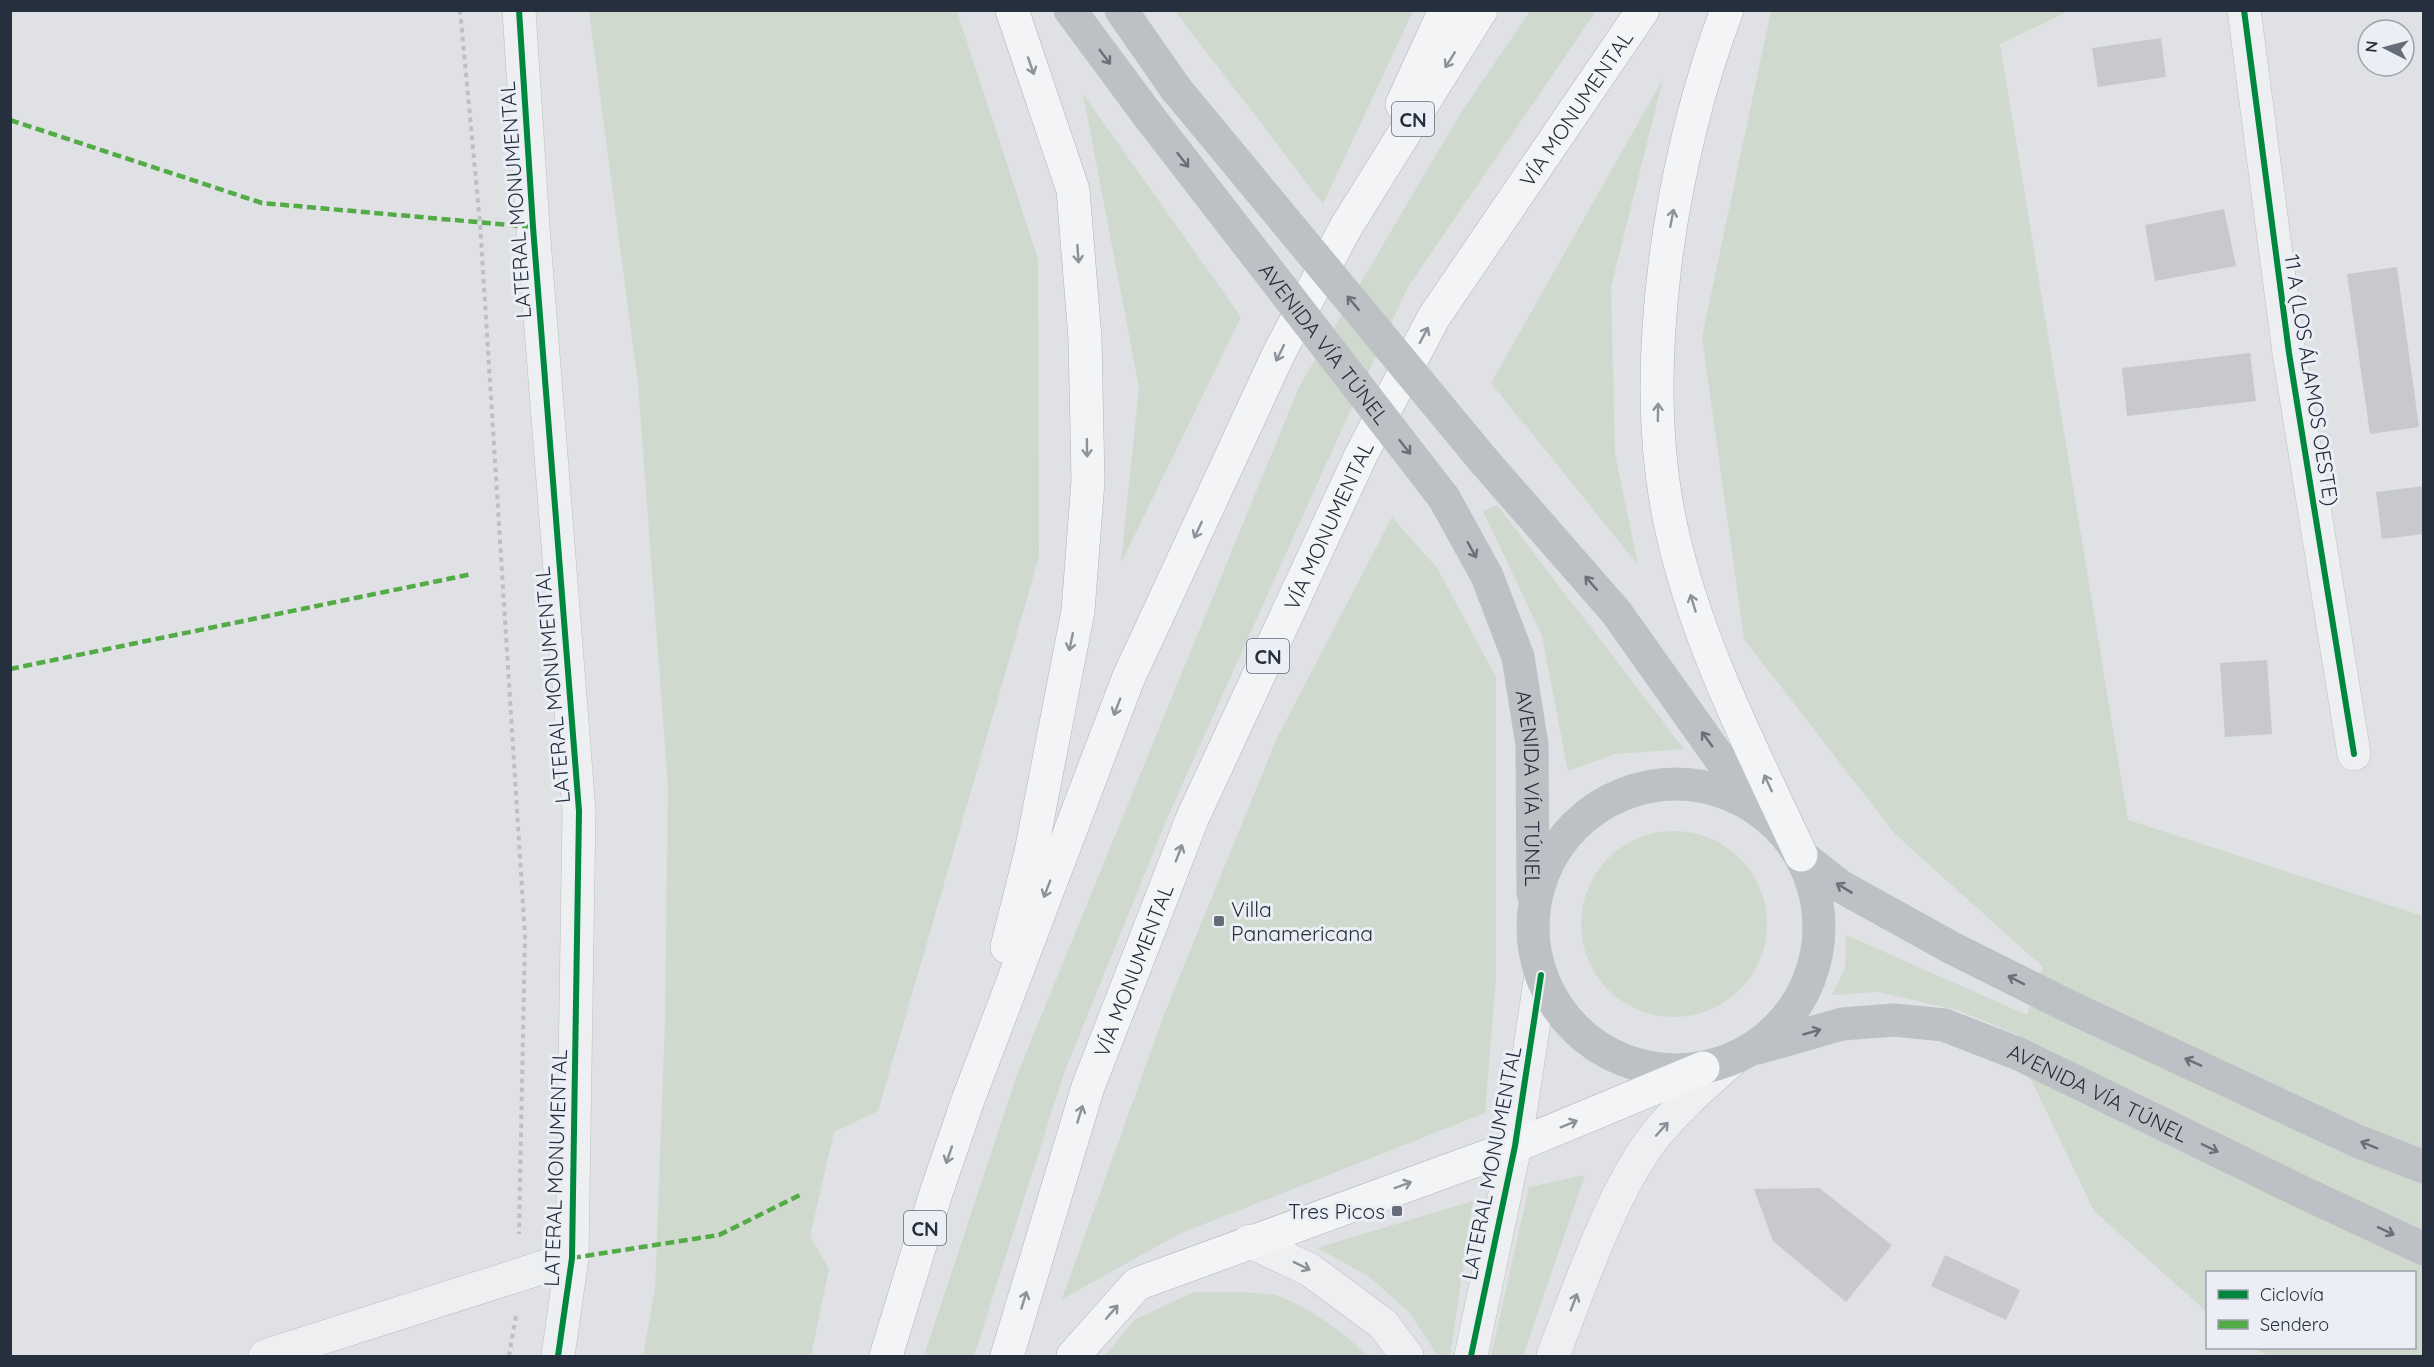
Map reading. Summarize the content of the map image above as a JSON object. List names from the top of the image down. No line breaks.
{"streets":{"highway":["VÍA MONUMENTAL","CN"],"main road":["AVENIDA VÍA TÚNEL"],"street":["LATERAL MONUMENTAL","11 A (LOS ÁLAMOS OESTE)"]},"crossings":[["LATERAL MONUMENTAL","AVENIDA VÍA TÚNEL"]],"places":{"transit":["Villa Panamericana","Tres Picos"]},"legend":["Ciclovía","Sendero"],"north":"left"}
